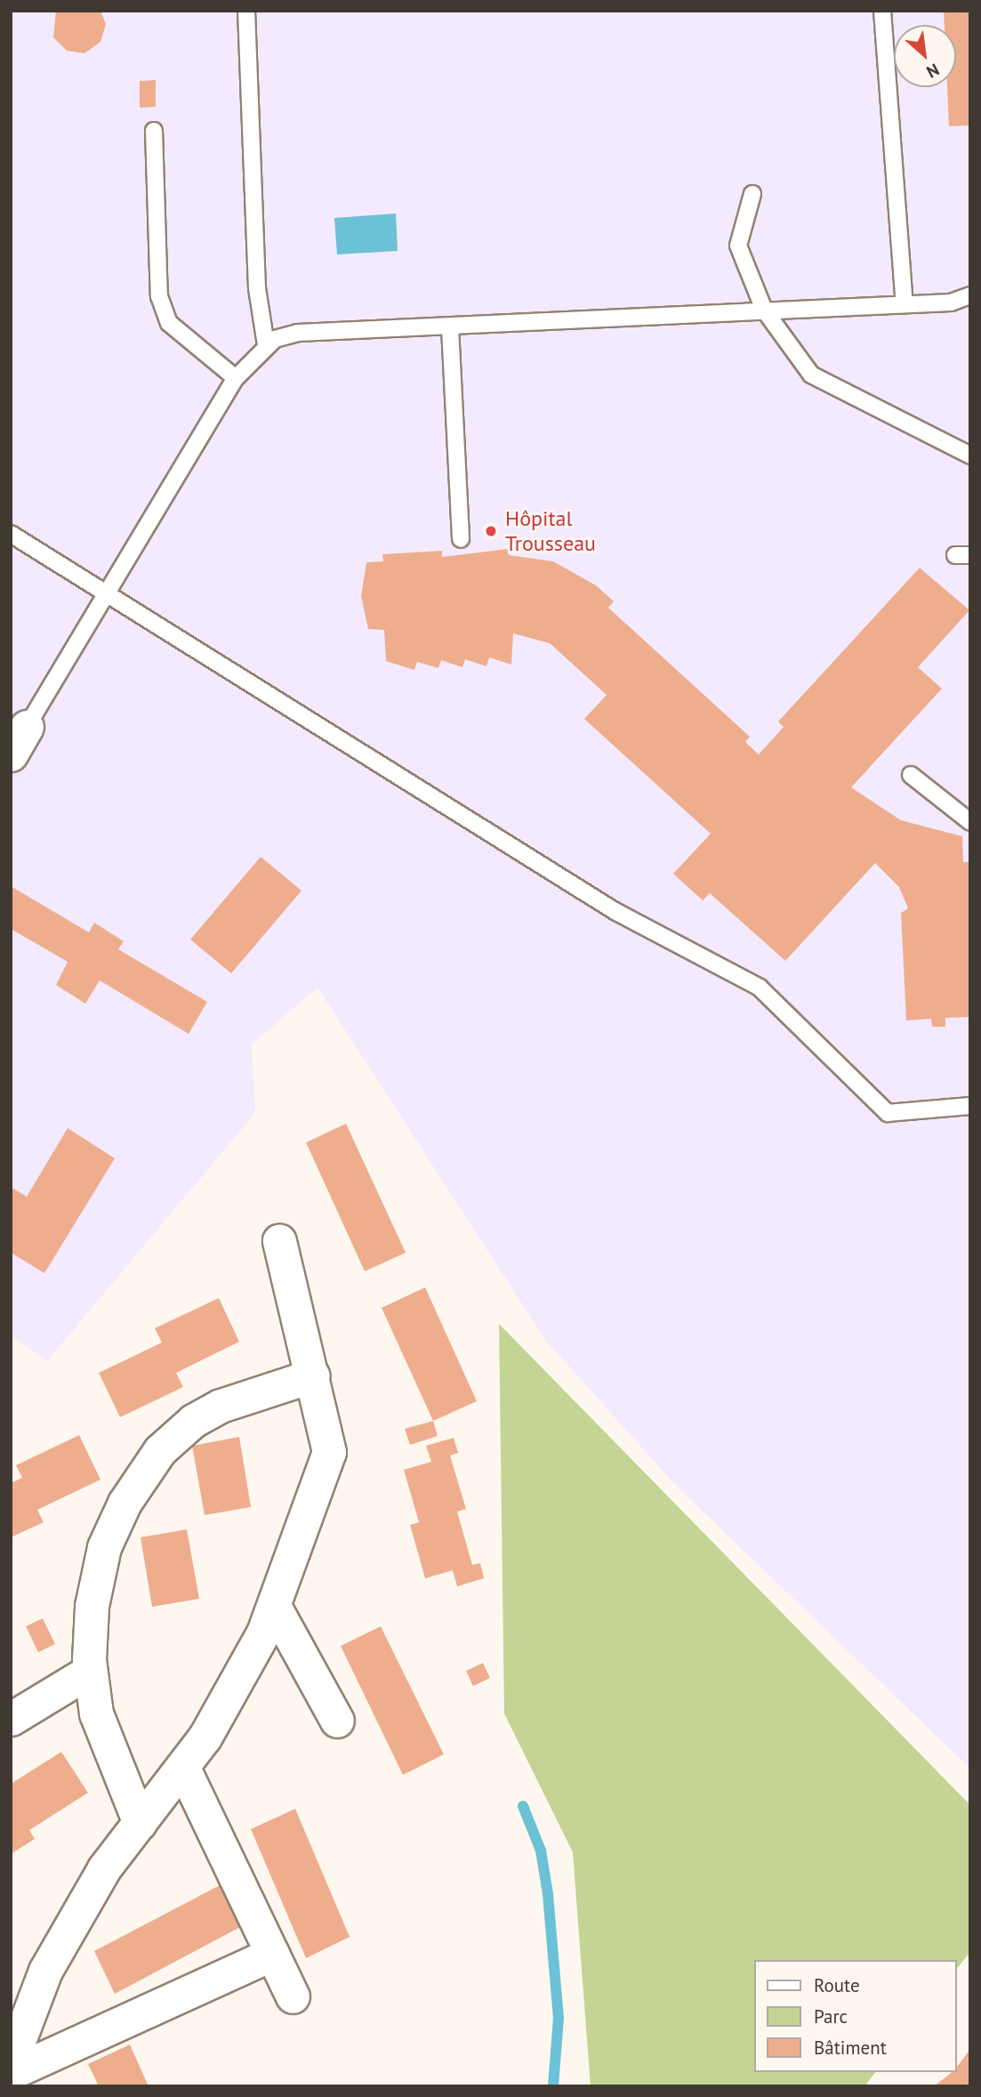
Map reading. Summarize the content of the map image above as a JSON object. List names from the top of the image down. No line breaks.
{"places":["Hôpital Trousseau"],"legend":["Route","Parc","Bâtiment"],"north":"bottom right"}
